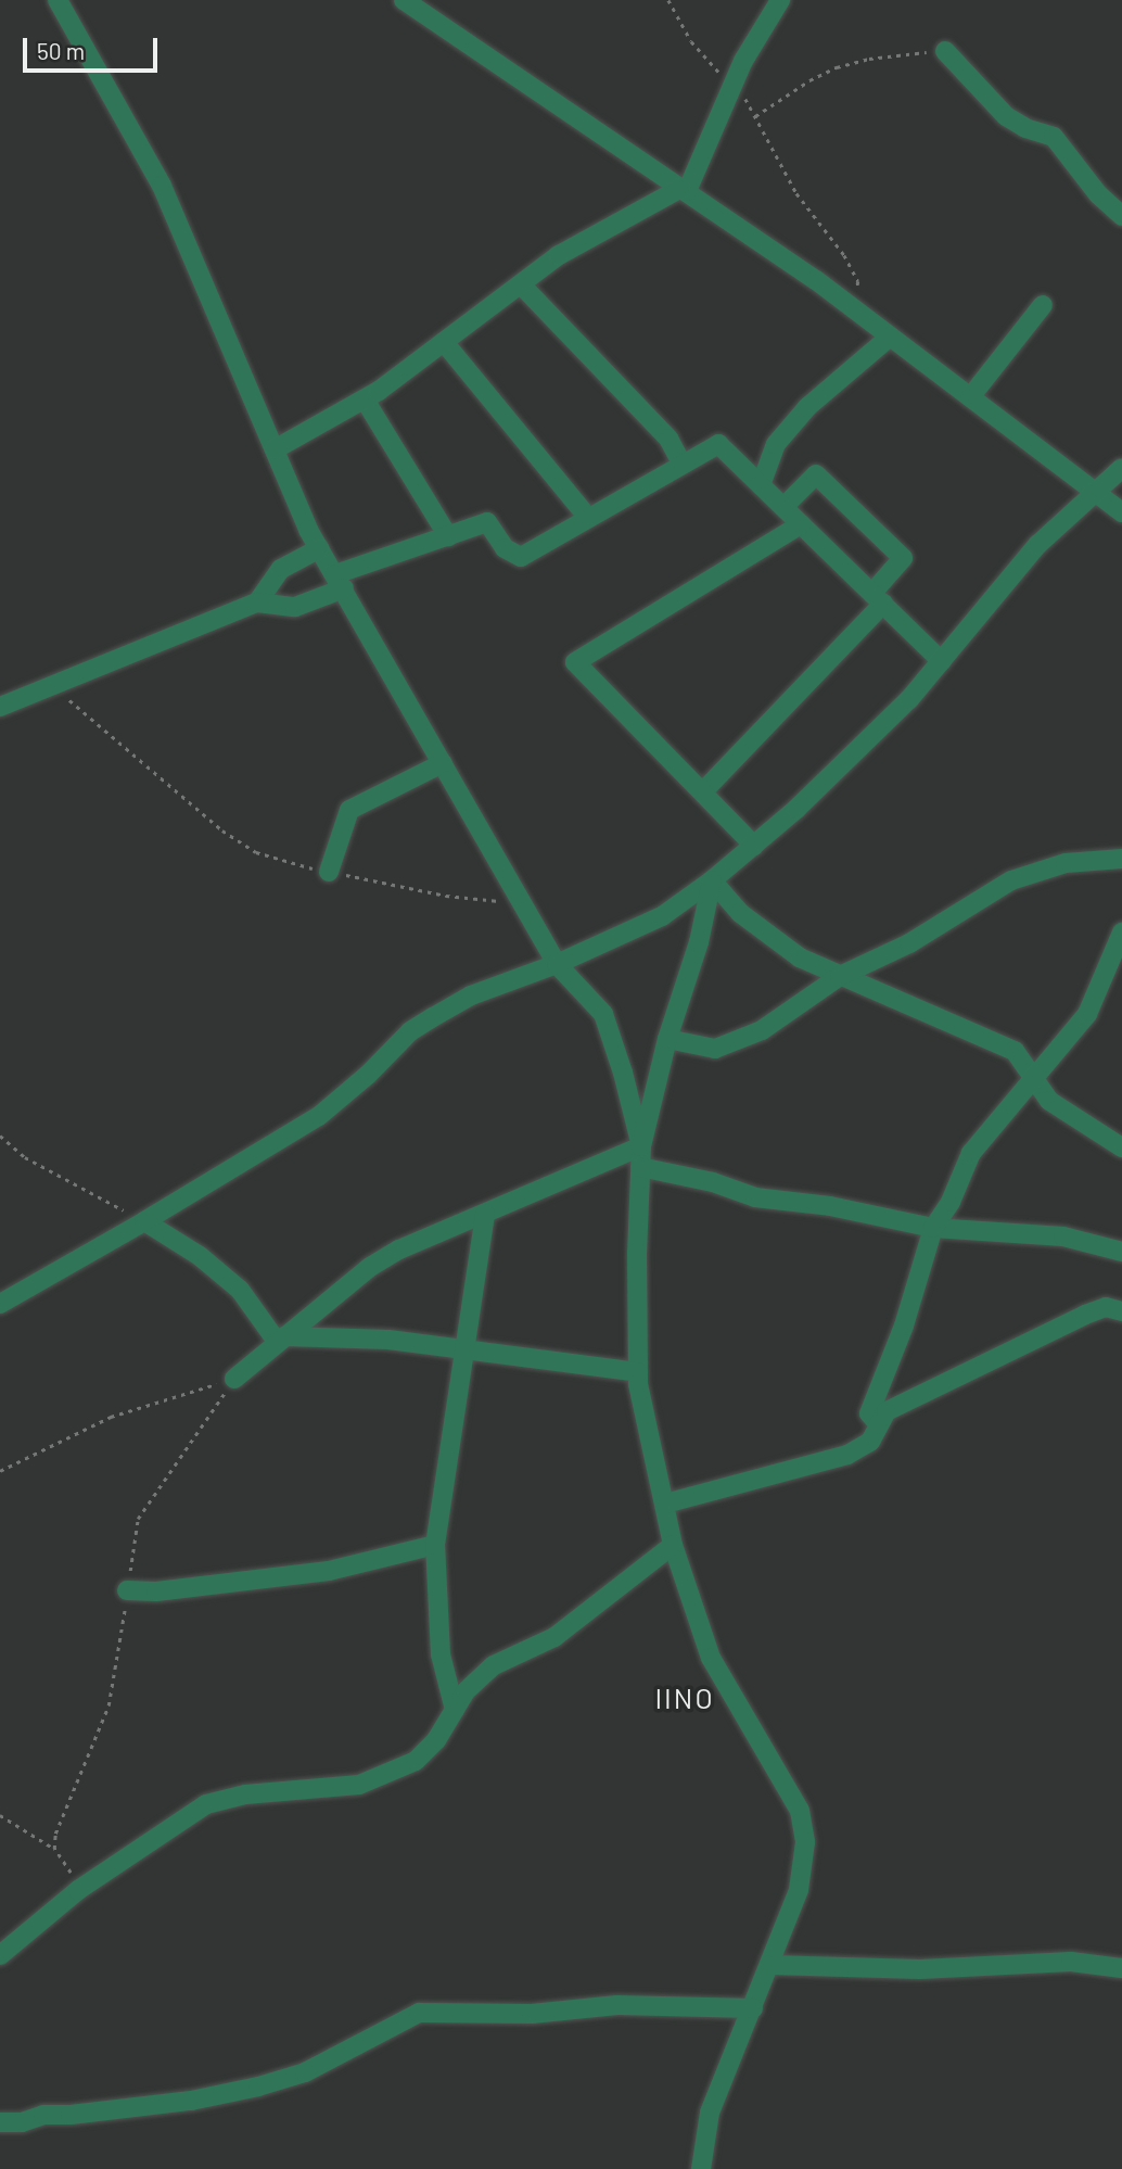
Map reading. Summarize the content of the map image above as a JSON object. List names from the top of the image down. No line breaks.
{"districts":["IINO"],"scale_bar":"50 m"}
